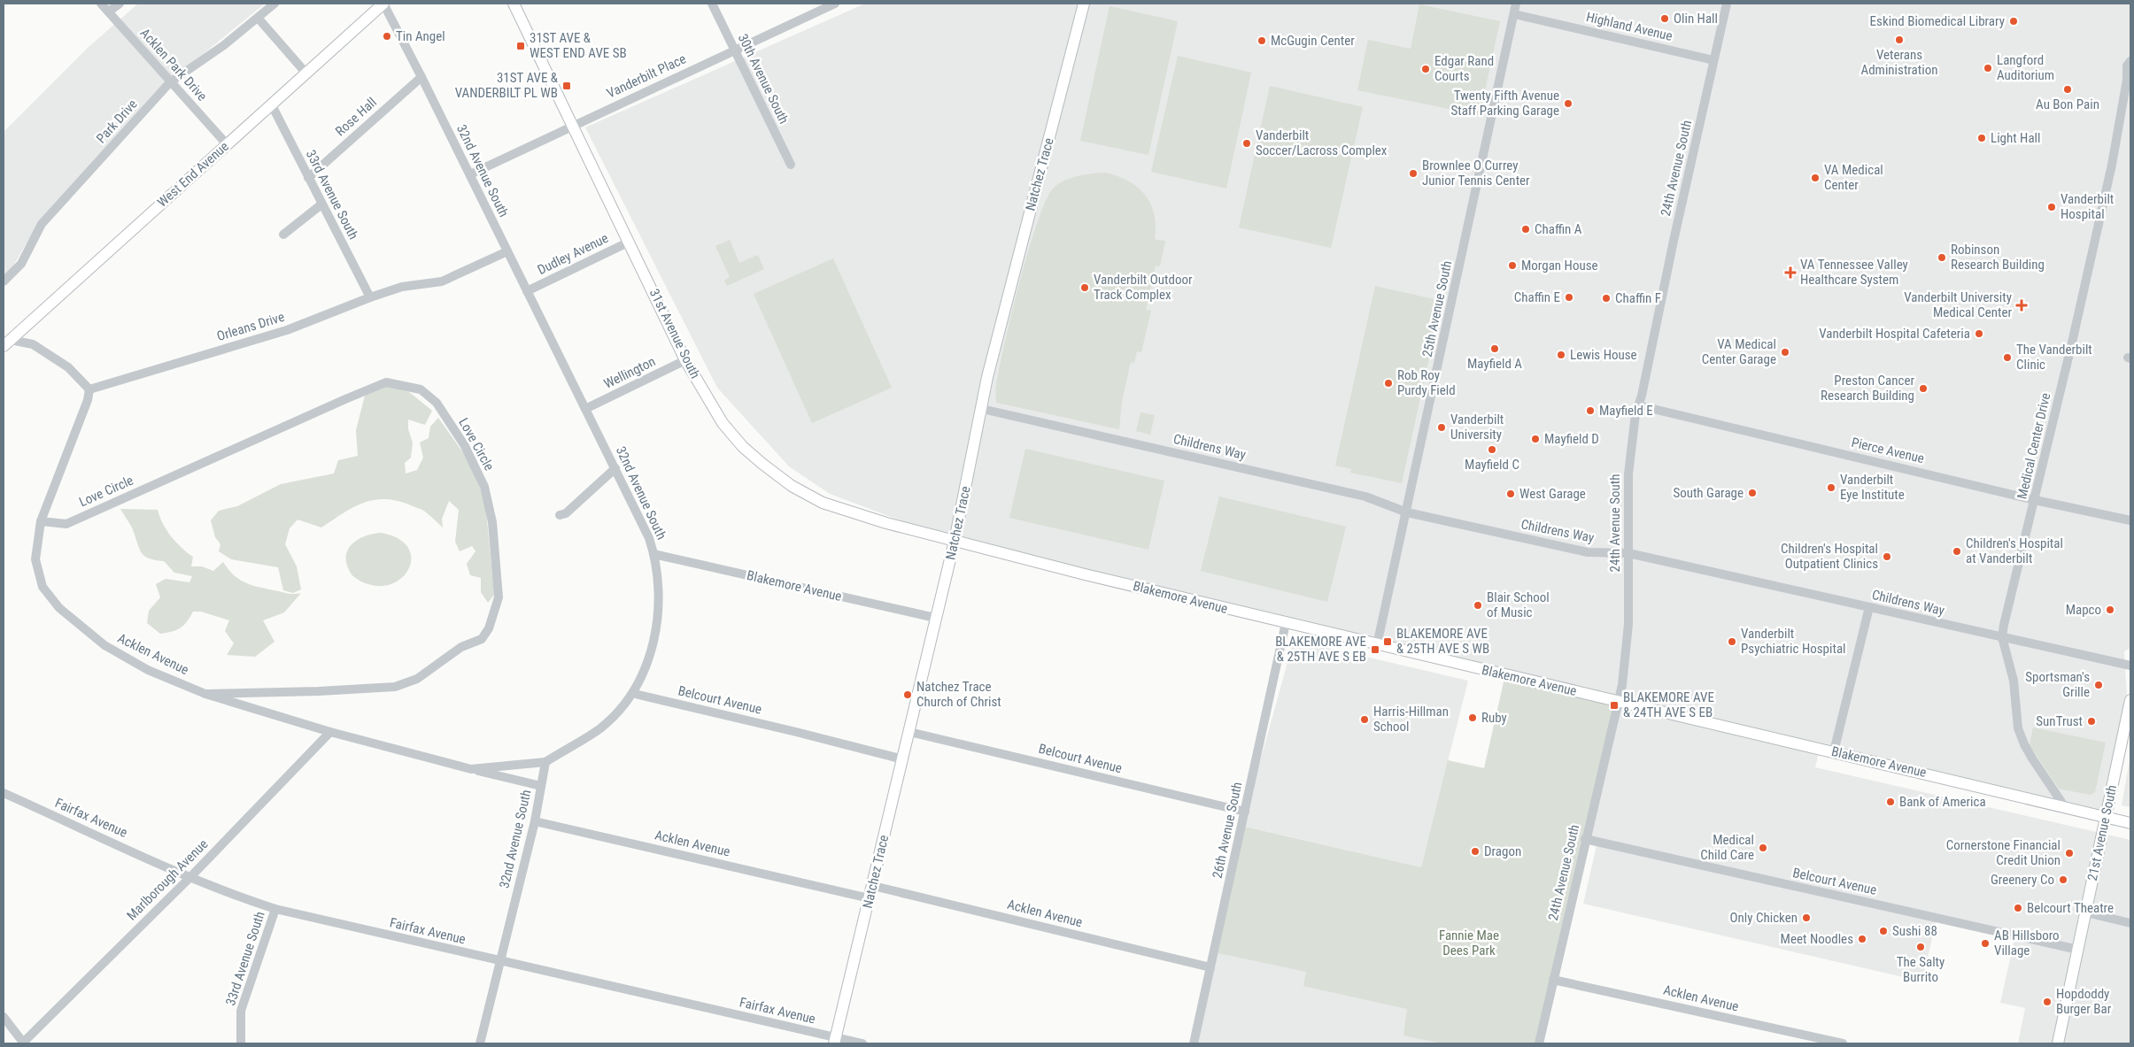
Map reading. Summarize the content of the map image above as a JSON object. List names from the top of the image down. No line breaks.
{"streets":{"main road":["West End Avenue","Natchez Trace","31st Avenue South","Blakemore Avenue","21st Avenue South"],"street":["Highland Avenue","Acklen Park Drive","Vanderbilt Place","30th Avenue South","Rose Hall","Park Drive","24th Avenue South","32nd Avenue South","33rd Avenue South","Dudley Avenue","25th Avenue South","Orleans Drive","Wellington","Love Circle","Medical Center Drive","Childrens Way","Pierce Avenue","Acklen Avenue","Belcourt Avenue","Fairfax Avenue","26th Avenue South","Marlborough Avenue"]},"crossings":[["Highland Avenue","24th Avenue South"],["Highland Avenue","25th Avenue South"],["Acklen Park Drive","Park Drive"],["Acklen Park Drive","West End Avenue"],["Vanderbilt Place","30th Avenue South"],["Vanderbilt Place","32nd Avenue South"],["Vanderbilt Place","31st Avenue South"],["Rose Hall","32nd Avenue South"],["Rose Hall","33rd Avenue South"],["24th Avenue South","Childrens Way"],["24th Avenue South","Pierce Avenue"],["24th Avenue South","Blakemore Avenue"],["24th Avenue South","Acklen Avenue"],["24th Avenue South","Belcourt Avenue"],["32nd Avenue South","West End Avenue"],["32nd Avenue South","Dudley Avenue"],["32nd Avenue South","Orleans Drive"],["32nd Avenue South","Wellington"],["32nd Avenue South","Blakemore Avenue"],["32nd Avenue South","Acklen Avenue"],["32nd Avenue South","Belcourt Avenue"],["32nd Avenue South","Fairfax Avenue"],["West End Avenue","33rd Avenue South"],["Natchez Trace","31st Avenue South"],["Natchez Trace","Childrens Way"],["Natchez Trace","Blakemore Avenue"],["Natchez Trace","Acklen Avenue"],["Natchez Trace","Belcourt Avenue"],["Natchez Trace","Fairfax Avenue"],["33rd Avenue South","Orleans Drive"],["33rd Avenue South","Fairfax Avenue"],["Dudley Avenue","31st Avenue South"],["25th Avenue South","Childrens Way"],["25th Avenue South","Blakemore Avenue"],["Orleans Drive","Acklen Avenue"],["31st Avenue South","Wellington"],["31st Avenue South","Blakemore Avenue"],["Love Circle","Acklen Avenue"],["Medical Center Drive","Childrens Way"],["Medical Center Drive","Pierce Avenue"],["Medical Center Drive","Blakemore Avenue"],["Blakemore Avenue","26th Avenue South"],["Blakemore Avenue","21st Avenue South"],["Acklen Avenue","26th Avenue South"],["Acklen Avenue","Marlborough Avenue"],["Belcourt Avenue","26th Avenue South"],["Belcourt Avenue","21st Avenue South"],["Fairfax Avenue","Marlborough Avenue"]],"parks":["Fannie Mae Dees Park"],"places":{"other":["Olin Hall","Eskind Biomedical Library","Tin Angel","Veterans Administration","McGugin Center","Langford Auditorium","Edgar Rand Courts","Au Bon Pain","Twenty Fifth Avenue Staff Parking Garage","Light Hall","Vanderbilt Soccer/Lacross Complex","Brownlee O Currey Junior Tennis Center","VA Medical Center","Vanderbilt Hospital","Chaffin A","Robinson Research Building","Morgan House","Vanderbilt Outdoor Track Complex","Chaffin E","Chaffin F","Vanderbilt Hospital Cafeteria","Mayfield A","VA Medical Center Garage","Lewis House","The Vanderbilt Clinic","Rob Roy Purdy Field","Preston Cancer Research Building","Mayfield E","Vanderbilt University","Mayfield D","Mayfield C","Vanderbilt Eye Institute","South Garage","West Garage","Children's Hospital at Vanderbilt","Children's Hospital Outpatient Clinics","Blair School of Music","Mapco","Vanderbilt Psychiatric Hospital","Sportsman's Grille","Natchez Trace Church of Christ","Ruby","Harris-Hillman School","SunTrust","Bank of America","Medical Child Care","Dragon","Cornerstone Financial Credit Union","Greenery Co","Belcourt Theatre","Only Chicken","Sushi 88","Meet Noodles","AB Hillsboro Village","The Salty Burrito","Hopdoddy Burger Bar"],"transit":["31ST AVE & WEST END AVE SB","31ST AVE & VANDERBILT PL WB","BLAKEMORE AVE & 25TH AVE S WB","BLAKEMORE AVE & 25TH AVE S EB","BLAKEMORE AVE & 24TH AVE S EB"],"health":["VA Tennessee Valley Healthcare System","Vanderbilt University Medical Center"]}}
